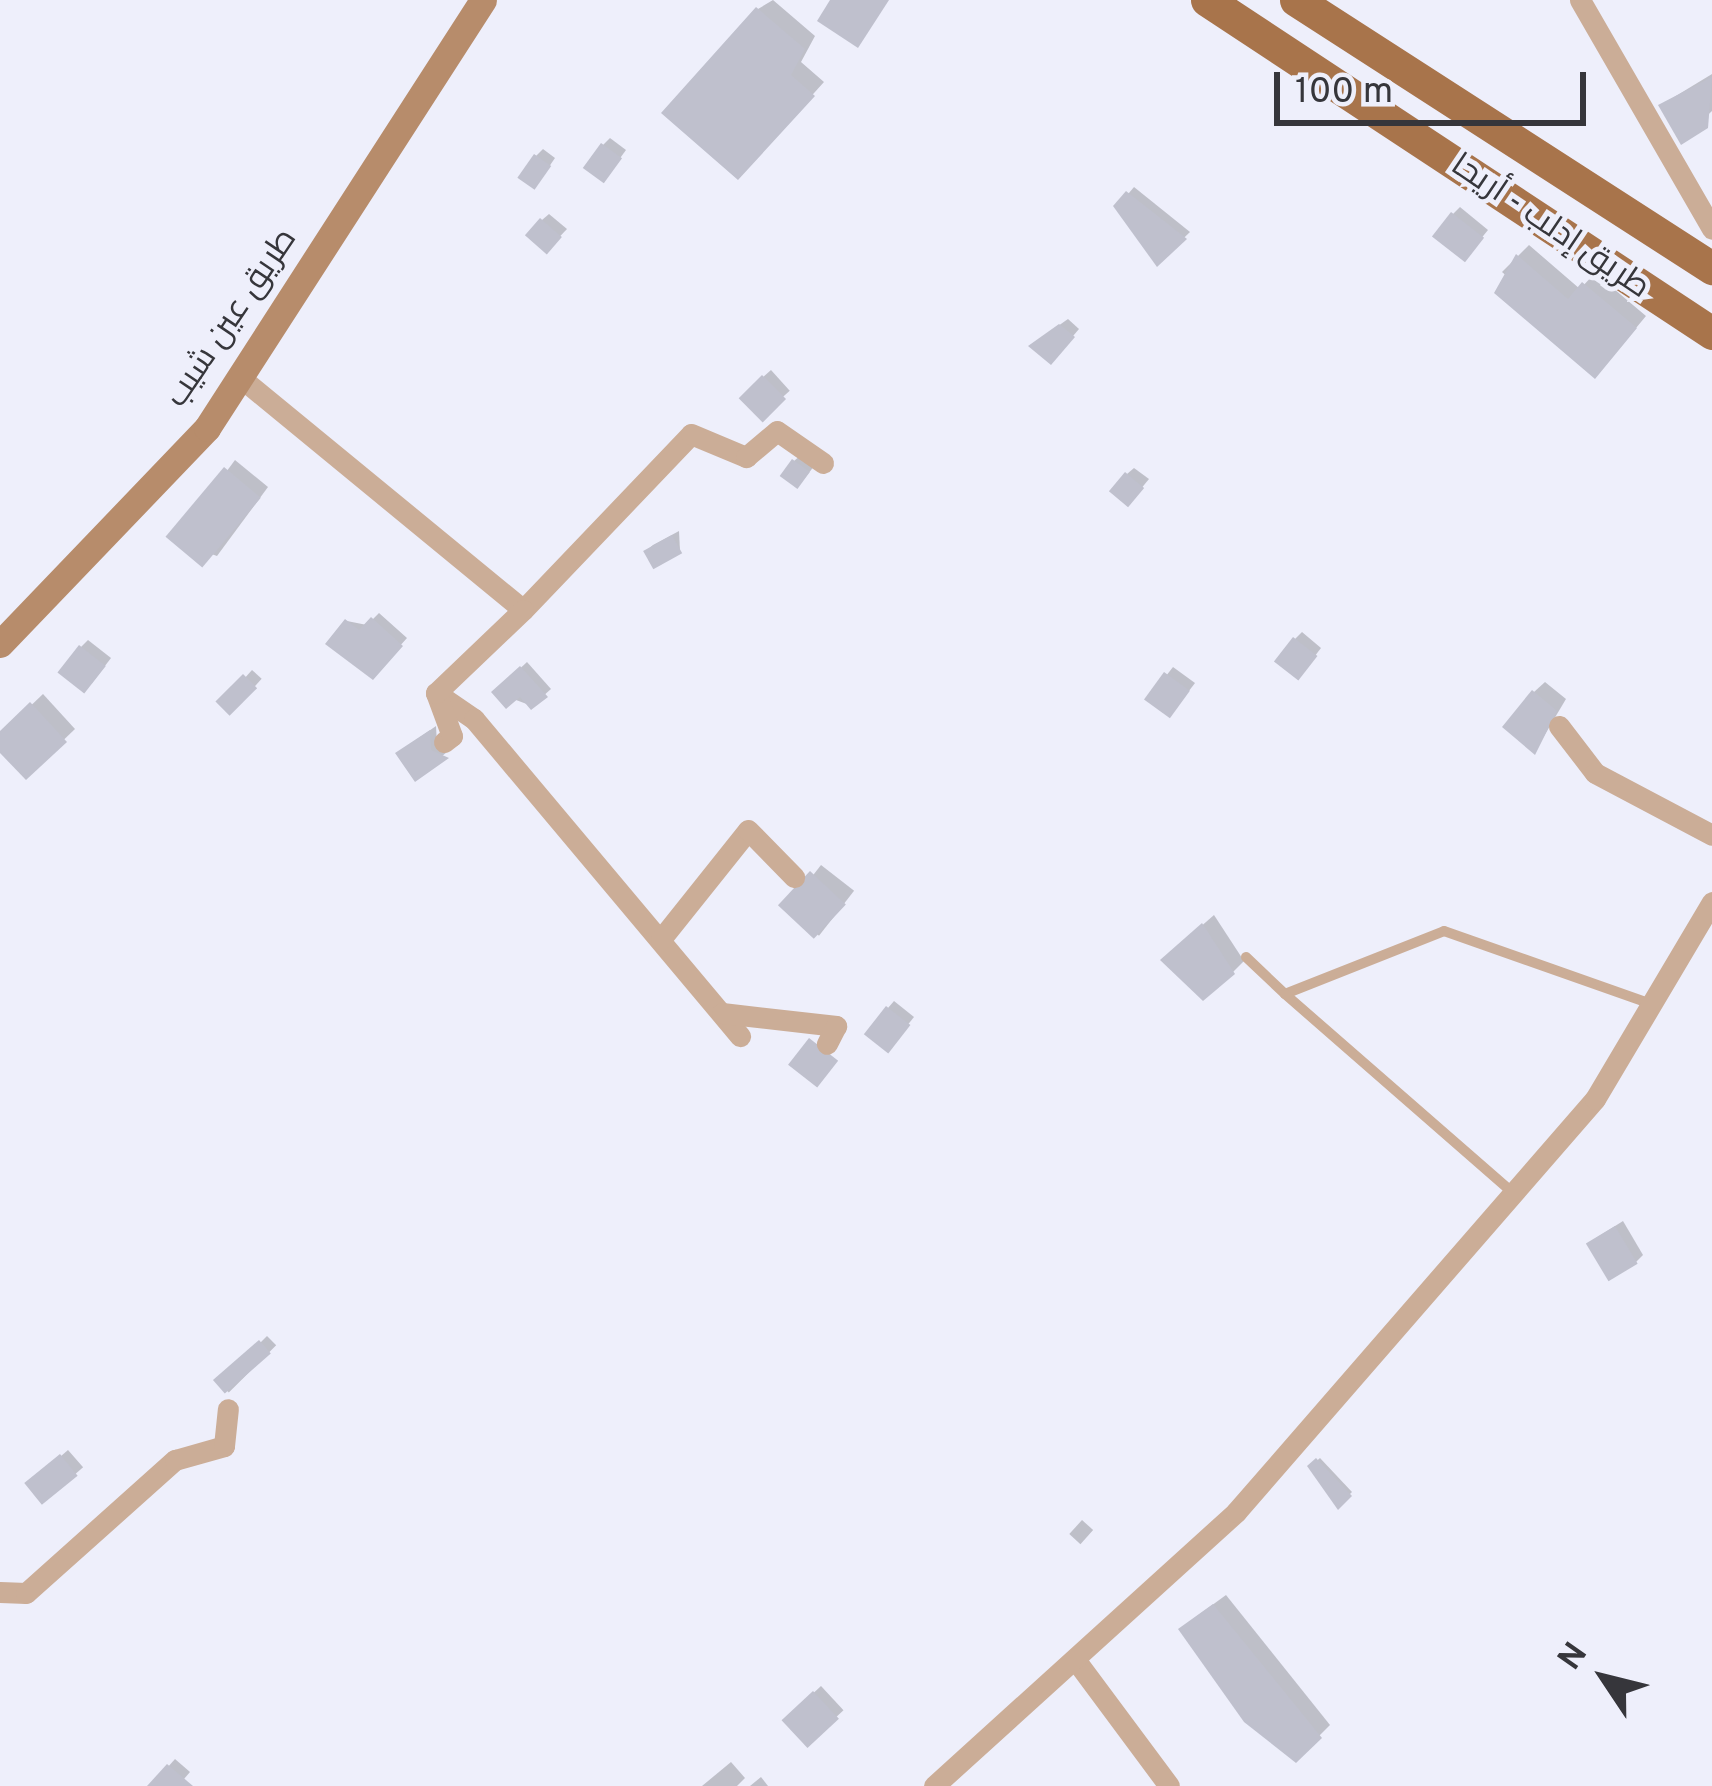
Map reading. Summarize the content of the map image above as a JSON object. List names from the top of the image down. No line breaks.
{"streets":{"main road":["طريق إدلب - أريحا","طريق عين شيب"]},"scale_bar":"100 m","north":"top left"}
